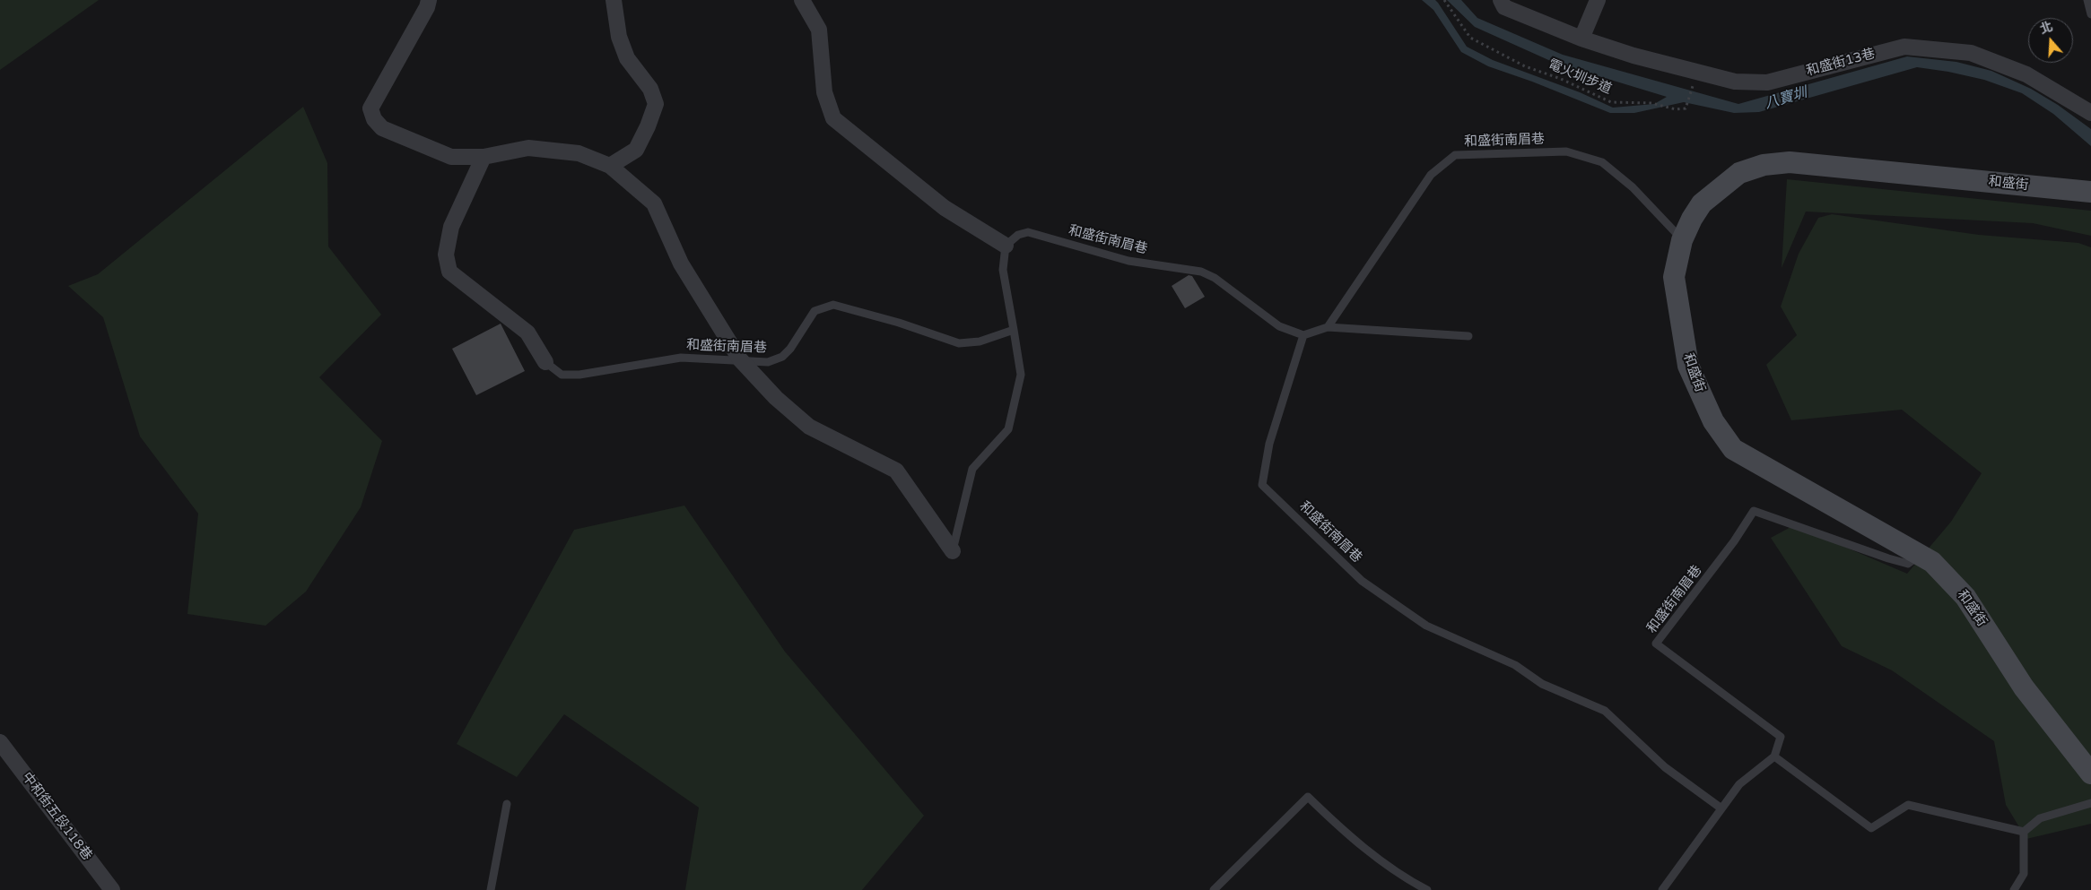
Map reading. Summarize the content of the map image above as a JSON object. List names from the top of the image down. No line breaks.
{"streets":{"main road":["和盛街"],"street":["和盛街13巷","中和街五段118巷"],"lane":["和盛街南眉巷"],"path":["電火圳步道"]},"crossings":[["和盛街南眉巷","和盛街"]],"water":["八寶圳"],"north":"top"}
